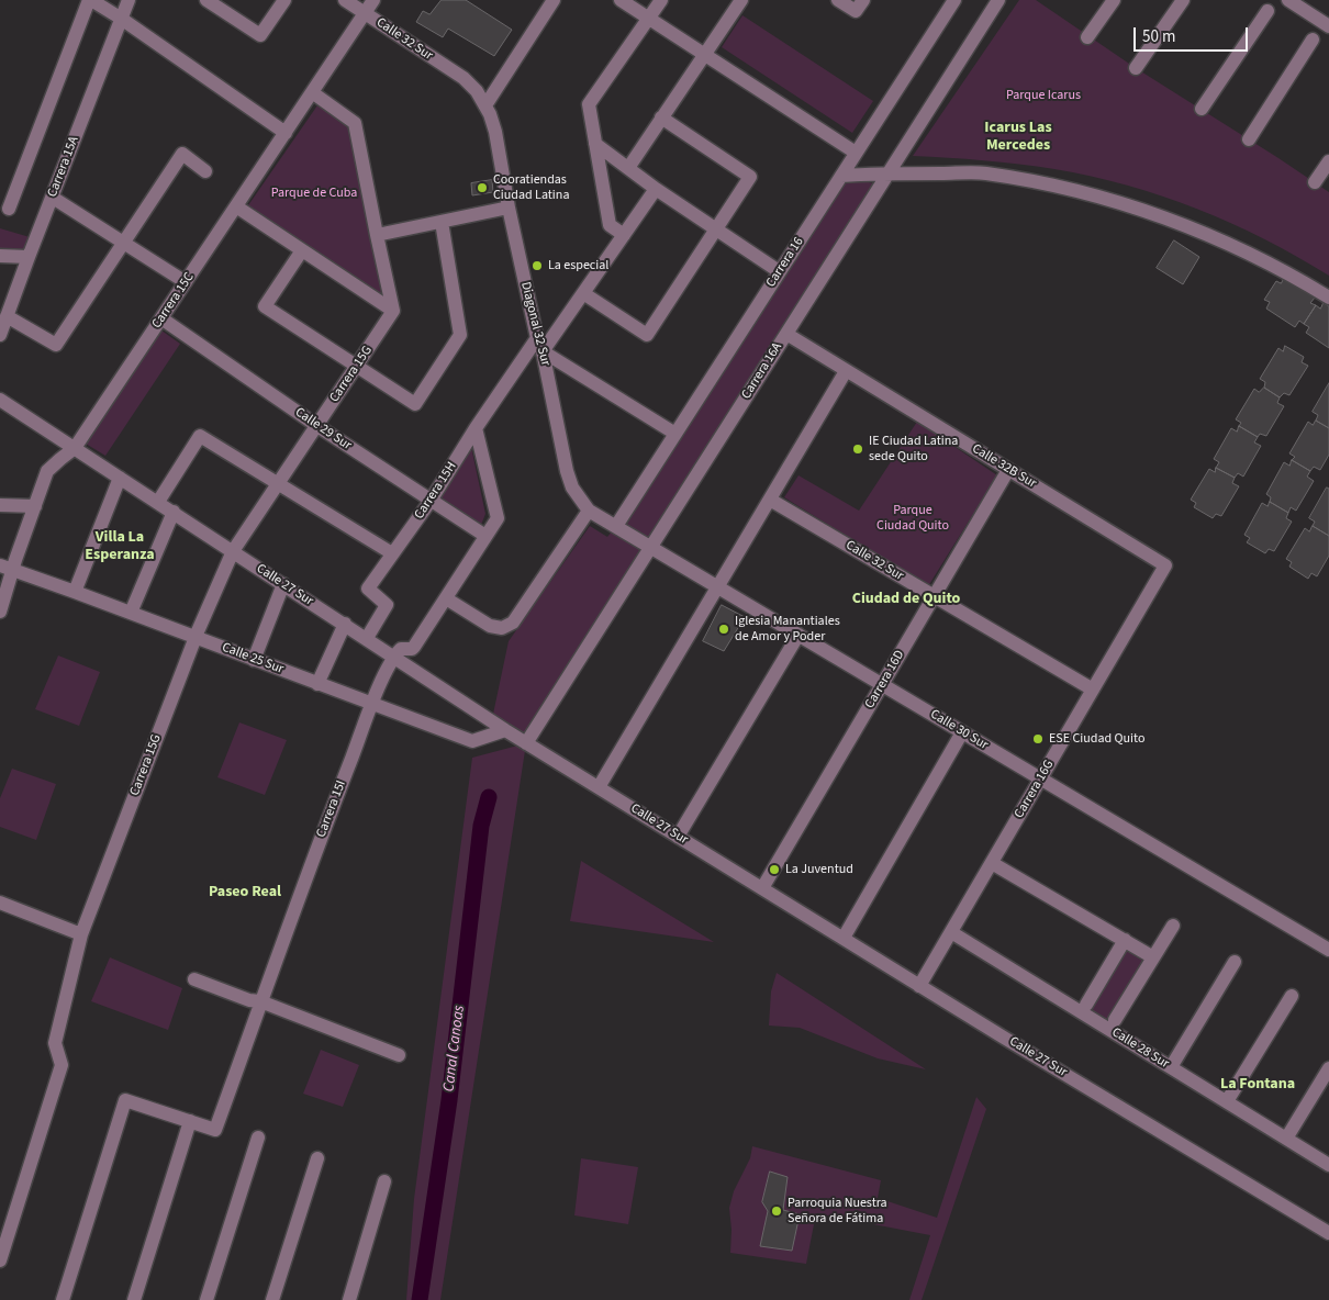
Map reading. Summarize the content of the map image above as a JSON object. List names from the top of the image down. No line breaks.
{"streets":{"street":["Calle 32 Sur","Carrera 15A","Carrera 16","Carrera 15C","Diagonal 32 Sur","Carrera 16A","Carrera 15G","Calle 29 Sur","Calle 32B Sur","Carrera 15H","Calle 27 Sur","Calle 25 Sur","Carrera 16D","Calle 30 Sur","Carrera 16G","Carrera 15I","Calle 28 Sur"]},"crossings":[["Calle 32 Sur","Carrera 15C"],["Calle 32 Sur","Diagonal 32 Sur"],["Calle 32 Sur","Carrera 16D"],["Calle 32 Sur","Carrera 16G"],["Carrera 16","Calle 30 Sur"],["Carrera 15C","Calle 29 Sur"],["Carrera 15C","Calle 27 Sur"],["Carrera 15C","Calle 25 Sur"],["Diagonal 32 Sur","Carrera 15H"],["Diagonal 32 Sur","Calle 30 Sur"],["Carrera 16A","Calle 32B Sur"],["Carrera 16A","Calle 27 Sur"],["Carrera 16A","Calle 30 Sur"],["Carrera 15G","Calle 29 Sur"],["Carrera 15G","Calle 27 Sur"],["Carrera 15G","Calle 25 Sur"],["Calle 29 Sur","Carrera 15H"],["Calle 32B Sur","Carrera 16D"],["Calle 32B Sur","Carrera 16G"],["Carrera 15H","Calle 27 Sur"],["Calle 27 Sur","Calle 25 Sur"],["Calle 27 Sur","Carrera 16D"],["Calle 27 Sur","Carrera 16G"],["Calle 27 Sur","Carrera 15I"],["Calle 25 Sur","Carrera 15I"],["Carrera 16D","Calle 30 Sur"],["Calle 30 Sur","Carrera 16G"],["Carrera 16G","Calle 28 Sur"]],"districts":["Icarus Las Mercedes","Villa La Esperanza","Ciudad de Quito","Paseo Real","La Fontana"],"water":["Canal Canoas"],"parks":["Parque Icarus","Parque de Cuba","Parque Ciudad Quito"],"places":["Cooratiendas Ciudad Latina","La especial","IE Ciudad Latina sede Quito","Iglesia Manantiales de Amor y Poder","ESE Ciudad Quito","La Juventud","Parroquia Nuestra Señora de Fátima"],"scale_bar":"50 m"}
